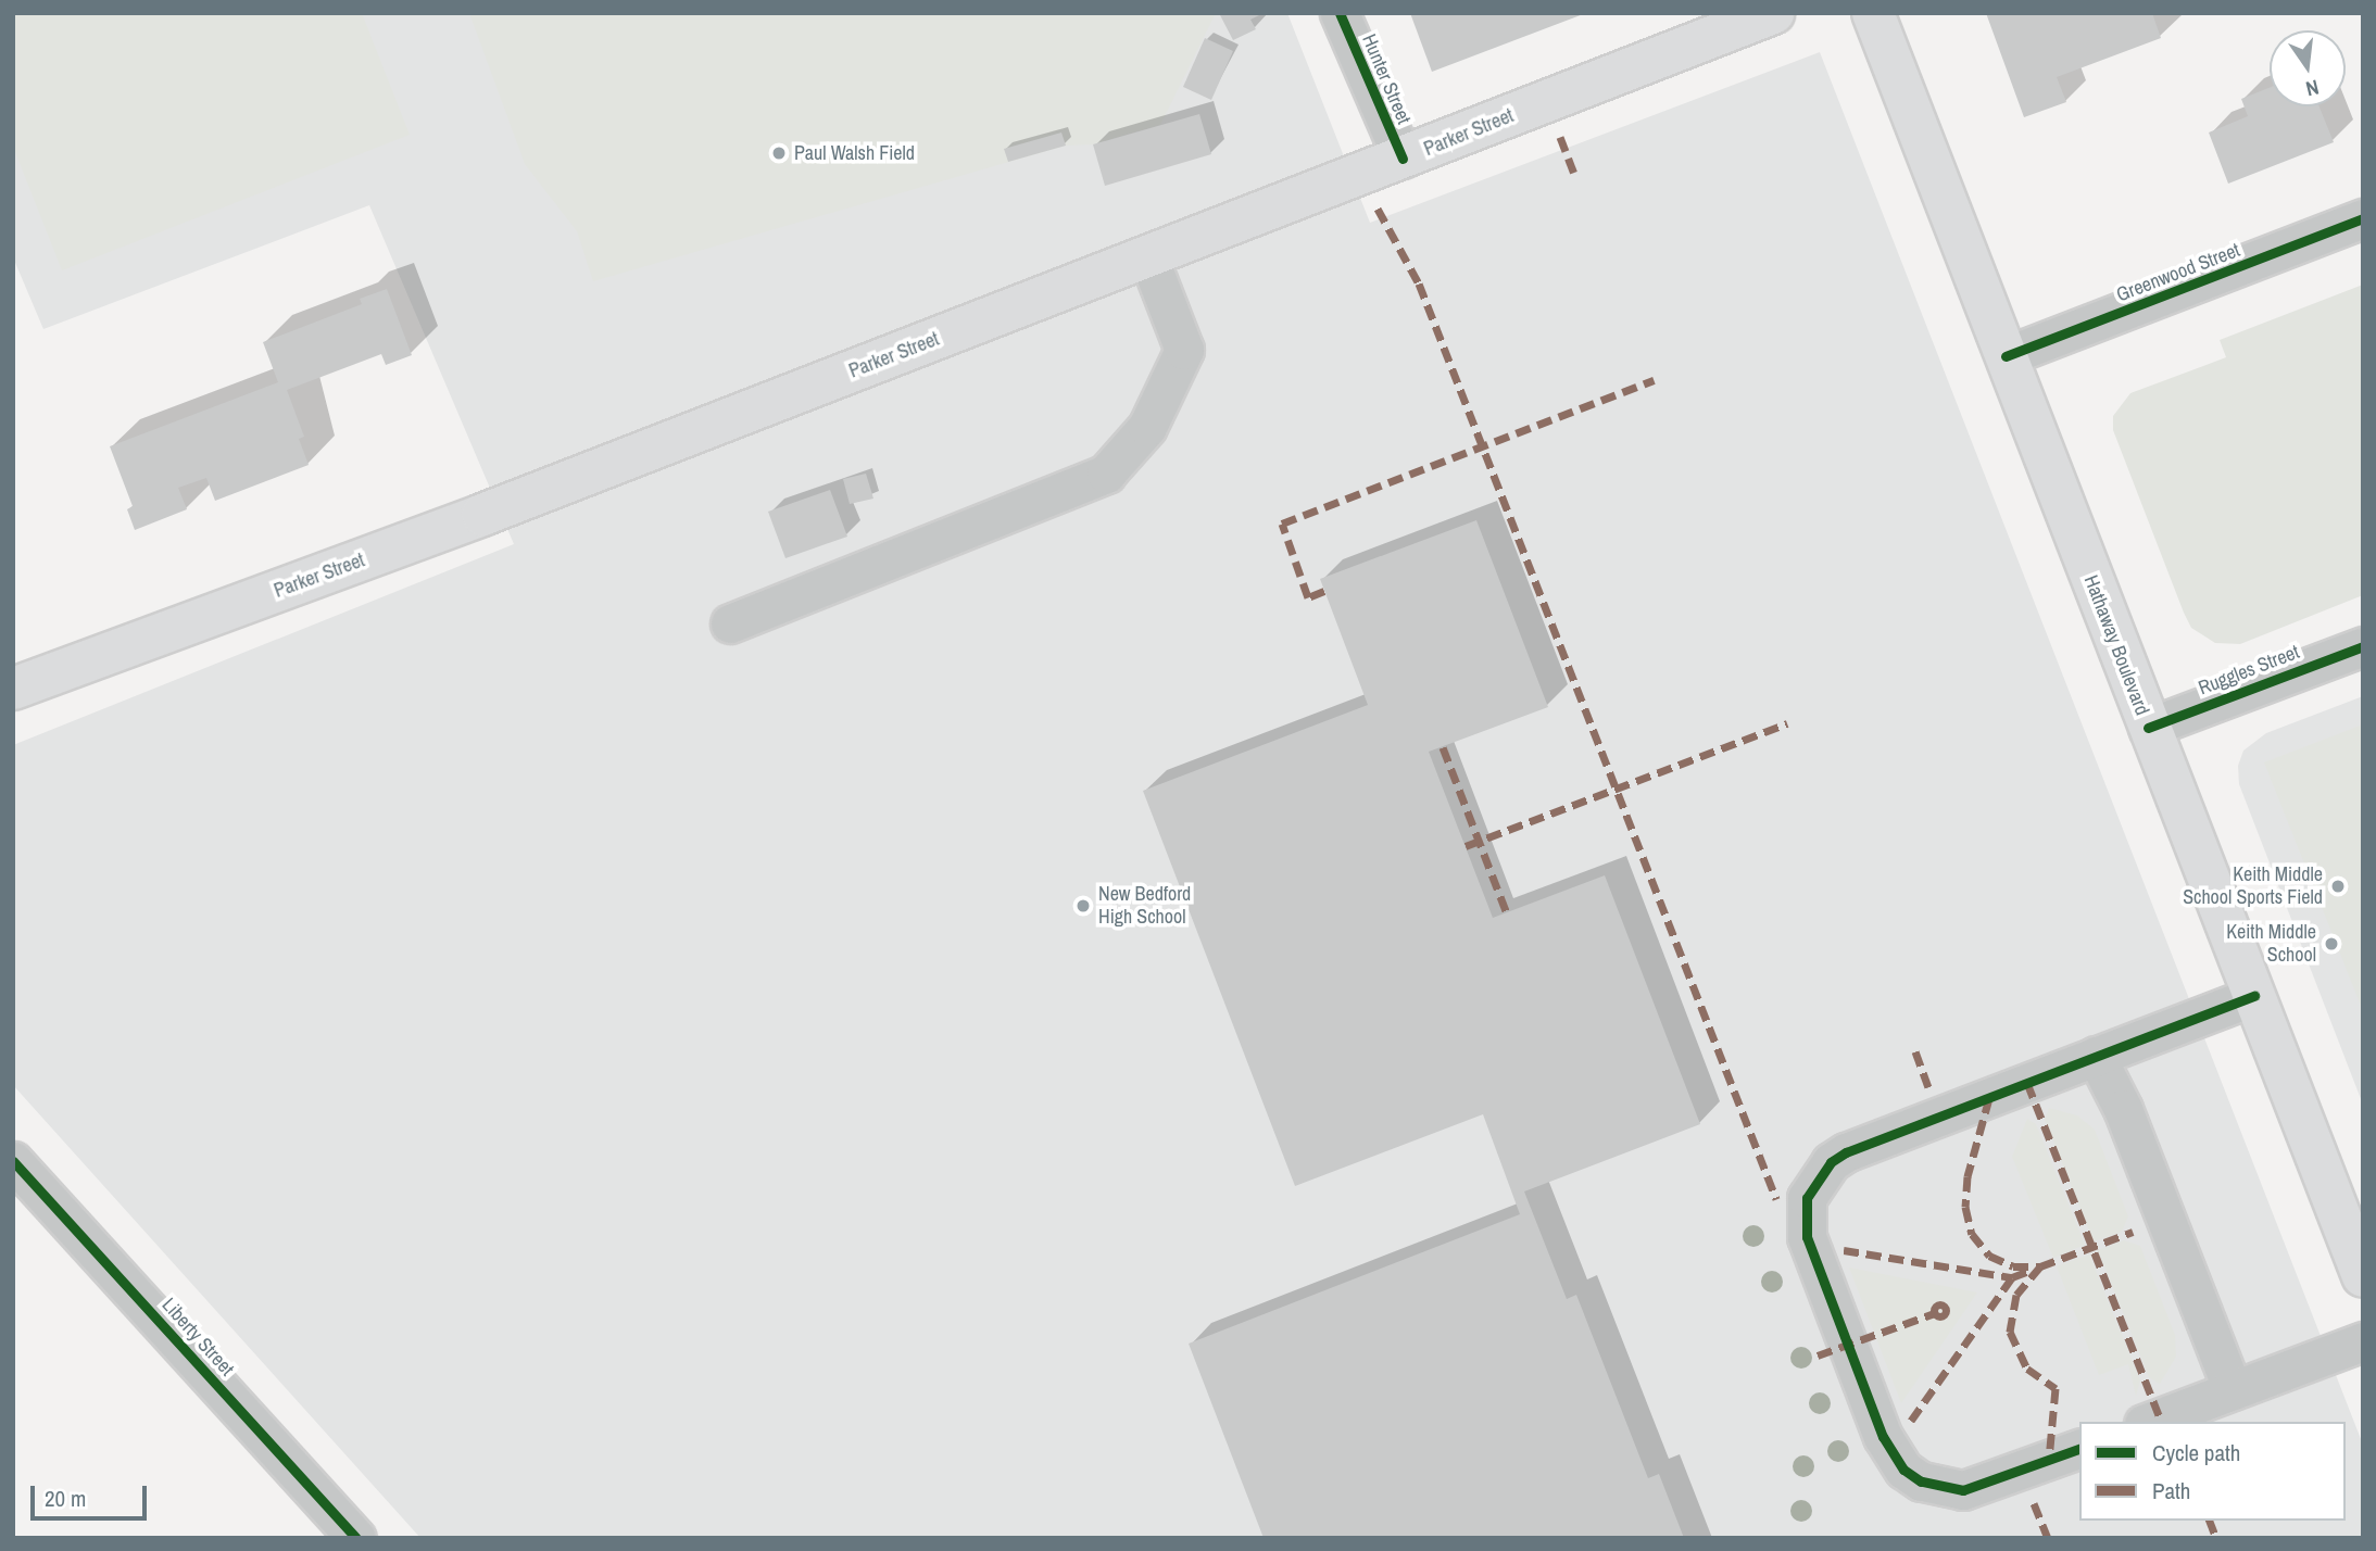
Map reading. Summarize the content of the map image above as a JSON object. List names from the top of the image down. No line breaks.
{"streets":{"main road":["Parker Street","Hathaway Boulevard"],"street":["Hunter Street","Greenwood Street","Ruggles Street","Liberty Street"]},"crossings":[["Hunter Street","Parker Street"],["Greenwood Street","Hathaway Boulevard"],["Hathaway Boulevard","Ruggles Street"]],"places":["Paul Walsh Field","Keith Middle School Sports Field","New Bedford High School","Keith Middle School"],"legend":["Cycle path","Path"],"scale_bar":"20 m","north":"bottom"}
